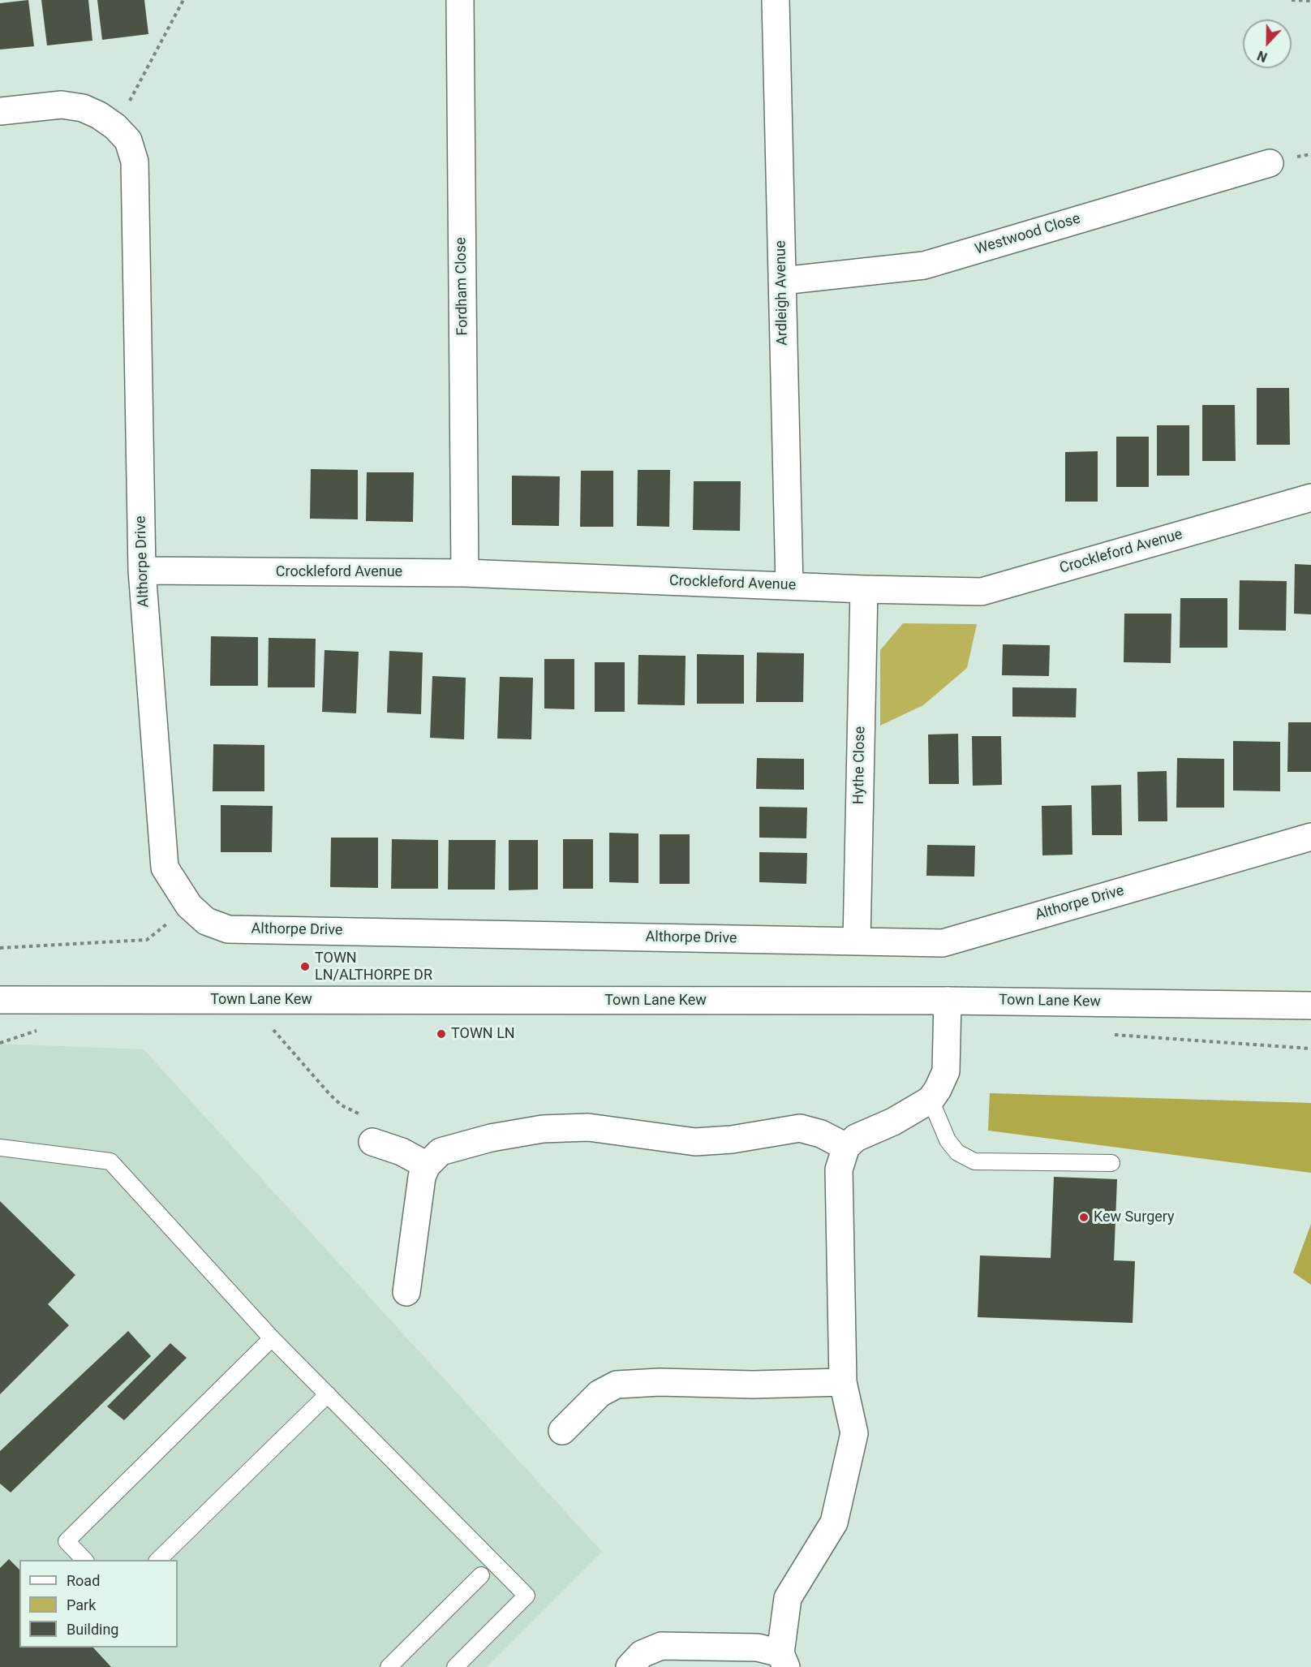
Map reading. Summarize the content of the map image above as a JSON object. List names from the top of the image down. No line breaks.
{"streets":{"street":["Westwood Close","Fordham Close","Ardleigh Avenue","Crockleford Avenue","Althorpe Drive","Hythe Close","Town Lane Kew"]},"crossings":[["Westwood Close","Ardleigh Avenue"],["Fordham Close","Crockleford Avenue"],["Ardleigh Avenue","Crockleford Avenue"],["Crockleford Avenue","Althorpe Drive"],["Crockleford Avenue","Hythe Close"],["Althorpe Drive","Hythe Close"]],"places":["TOWN LN/ALTHORPE DR","TOWN LN","Kew Surgery"],"legend":["Road","Park","Building"],"north":"bottom"}
